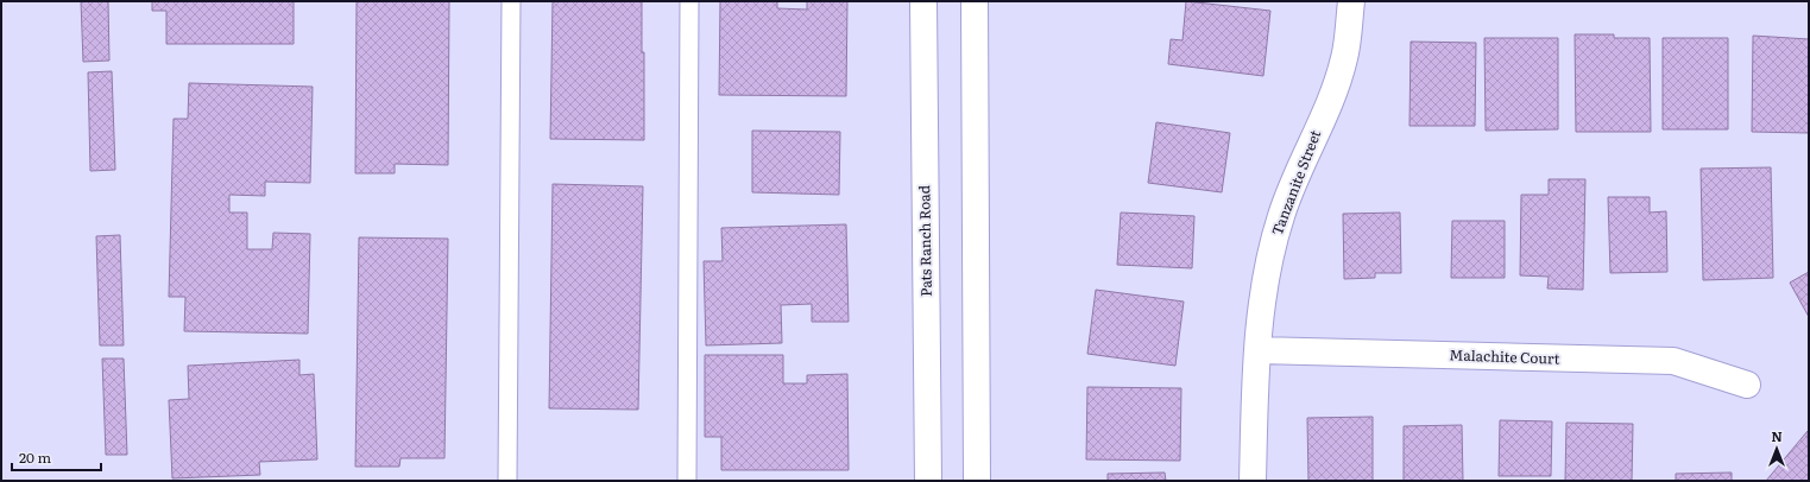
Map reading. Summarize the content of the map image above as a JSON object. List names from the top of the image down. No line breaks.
{"streets":{"street":["Tanzanite Street","Pats Ranch Road","Malachite Court"]},"crossings":[["Tanzanite Street","Malachite Court"]],"scale_bar":"20 m","north":"top"}
